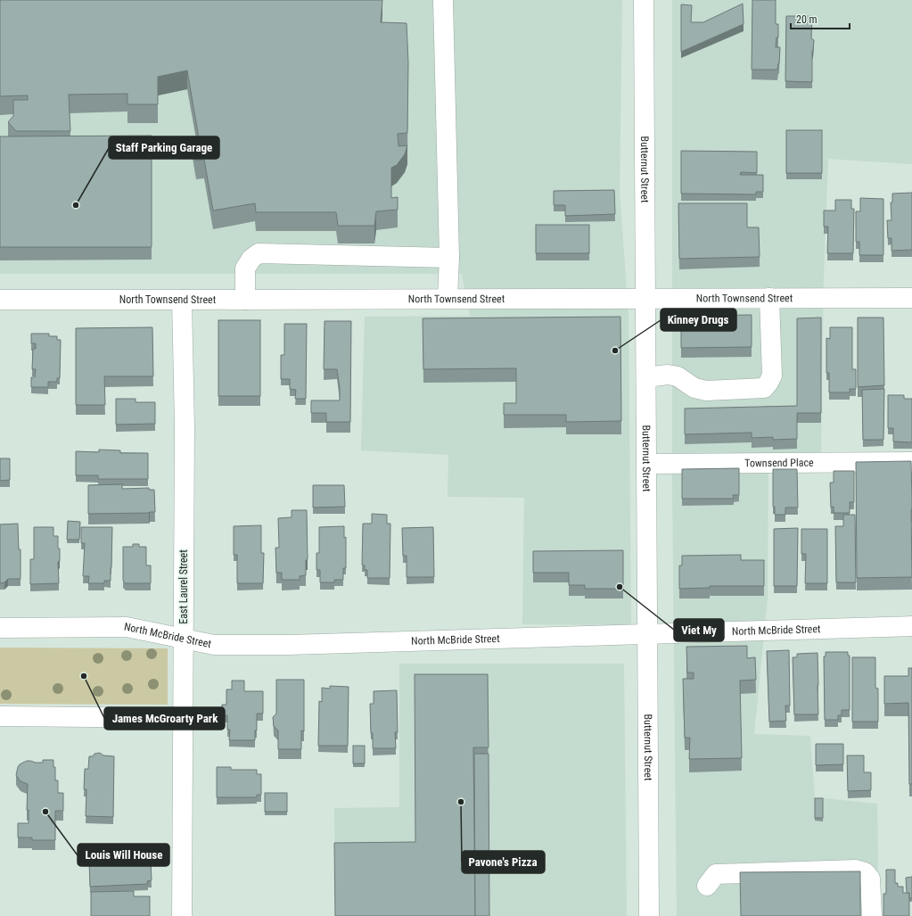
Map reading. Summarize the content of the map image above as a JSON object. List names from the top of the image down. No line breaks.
{"streets":{"street":["Butternut Street","North Townsend Street","Townsend Place","East Laurel Street","North McBride Street"]},"crossings":[["Butternut Street","North Townsend Street"],["Butternut Street","Townsend Place"],["Butternut Street","North McBride Street"],["North Townsend Street","East Laurel Street"],["East Laurel Street","North McBride Street"]],"places":["Staff Parking Garage","Kinney Drugs","Viet My","James McGroarty Park","Pavone's Pizza","Louis Will House"],"scale_bar":"20 m"}
